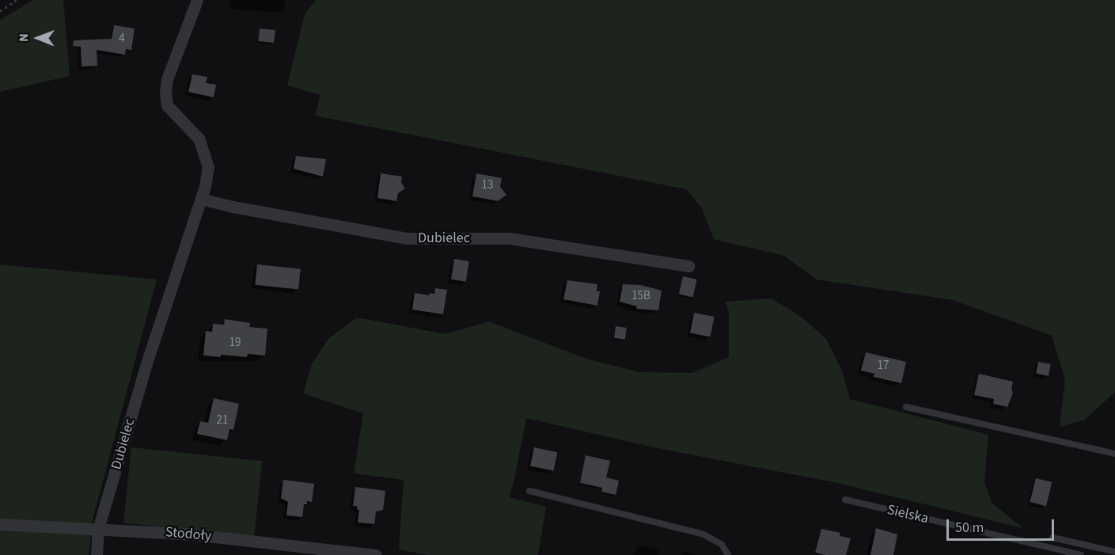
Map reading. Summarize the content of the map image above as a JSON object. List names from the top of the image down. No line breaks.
{"streets":{"street":["Dubielec","Stodoły"],"lane":["Sielska"]},"crossings":[["Dubielec","Stodoły"]],"house_numbers":["4","13","15B","19","17","21"],"scale_bar":"50 m","north":"left"}
